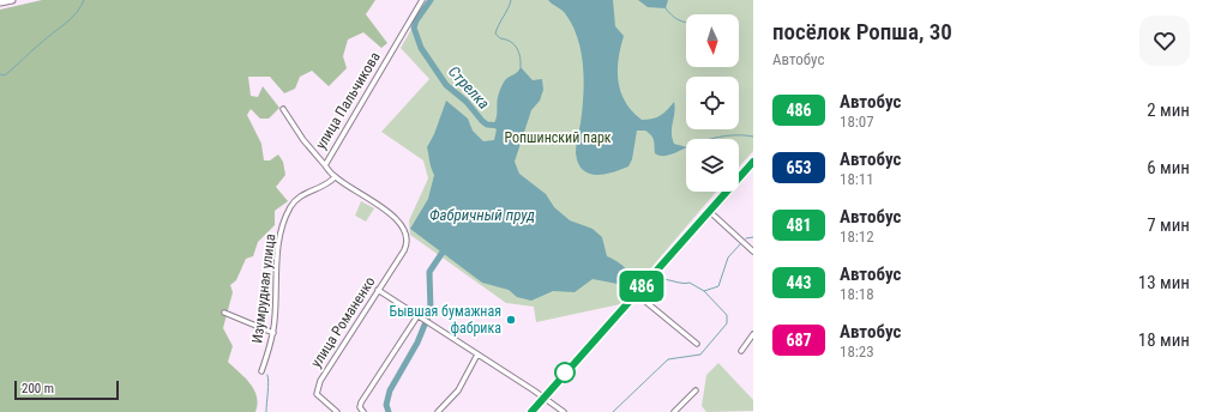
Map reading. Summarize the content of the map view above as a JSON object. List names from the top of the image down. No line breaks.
{"streets":{"street":["улица Пальчикова","Изумрудная улица","улица Романенко"]},"crossings":[["улица Пальчикова","Изумрудная улица"],["улица Пальчикова","улица Романенко"]],"water":["Стрелка","Фабричный пруд"],"parks":["Ропшинский парк"],"places":["Бывшая бумажная фабрика"],"lines":["bus line 486"],"scale_bar":"200 m","north":"bottom","page":{"on_map":"486","heading":["посёлок Ропша, 30","Автобус"],"list":[{"mark":"486","name":"Автобус","note":"18:07","value":"2 мин"},{"mark":"653","name":"Автобус","note":"18:11","value":"6 мин"},{"mark":"481","name":"Автобус","note":"18:12","value":"7 мин"},{"mark":"443","name":"Автобус","note":"18:18","value":"13 мин"},{"mark":"687","name":"Автобус","note":"18:23","value":"18 мин"}],"scale":"200 m"}}
